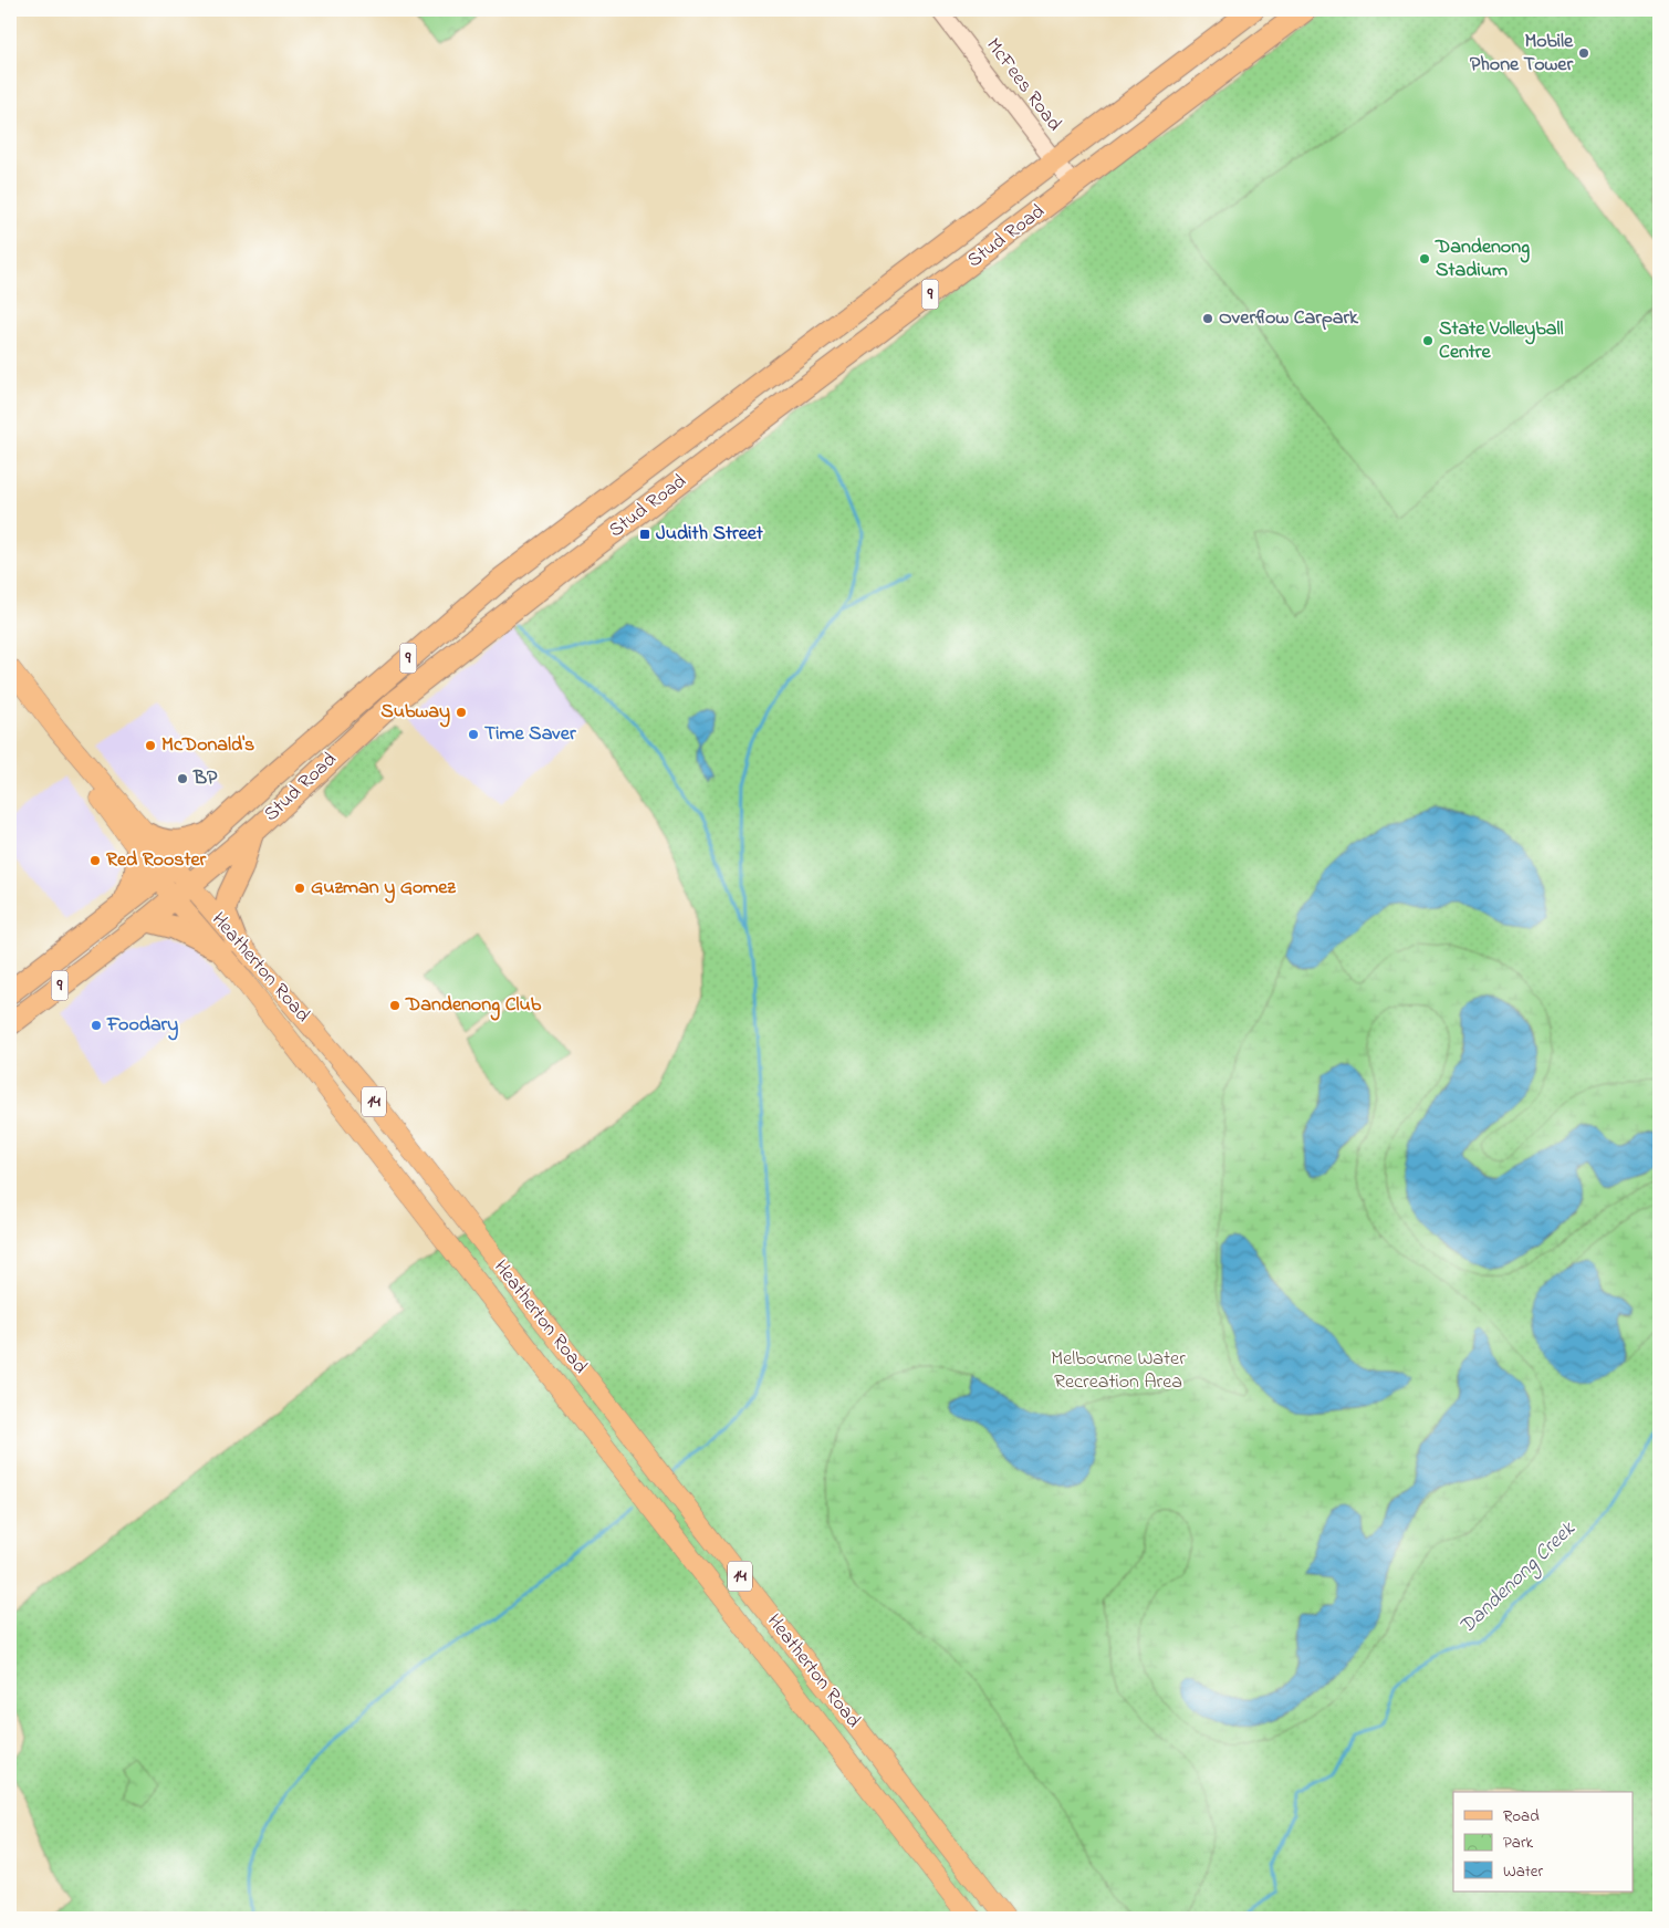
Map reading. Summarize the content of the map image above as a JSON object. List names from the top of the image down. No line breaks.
{"streets":{"highway":["Stud Road","9"],"main road":["Heatherton Road","14"],"street":["McFees Road"]},"crossings":[["McFees Road","Stud Road"],["Stud Road","Heatherton Road"]],"water":["Dandenong Creek"],"parks":["Melbourne Water Recreation Area"],"places":{"other":["Mobile Phone Tower","Dandenong Stadium","Overflow Carpark","State Volleyball Centre","Subway","Time Saver","McDonald's","BP","Red Rooster","Guzman y Gomez","Dandenong Club","Foodary"],"transit":["Judith Street"]},"legend":["Road","Park","Water"]}
